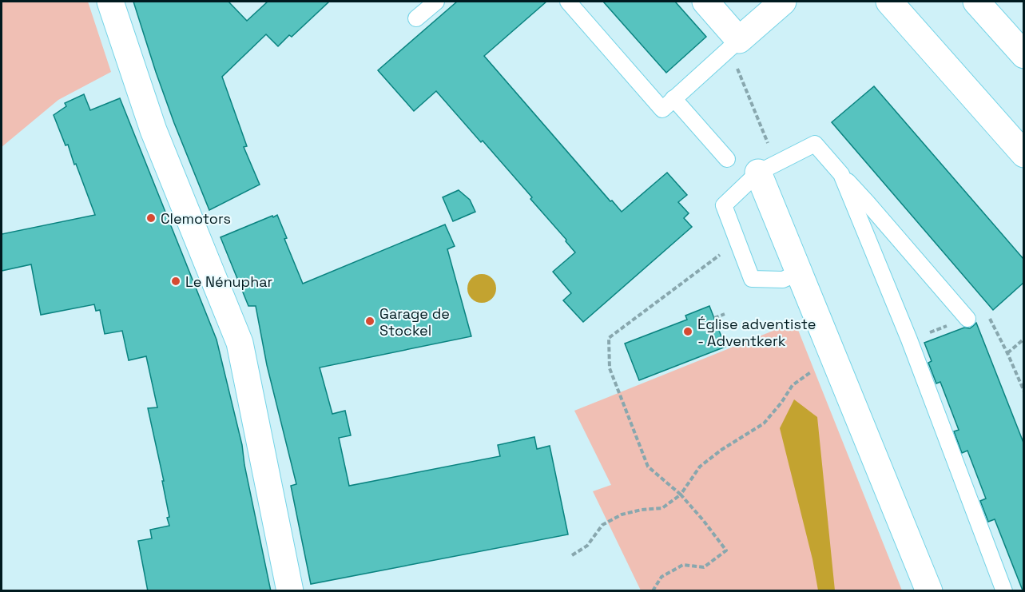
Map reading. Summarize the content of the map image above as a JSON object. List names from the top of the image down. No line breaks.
{"places":["Clemotors","Le Nénuphar","Garage de Stockel","Église adventiste - Adventkerk"]}
